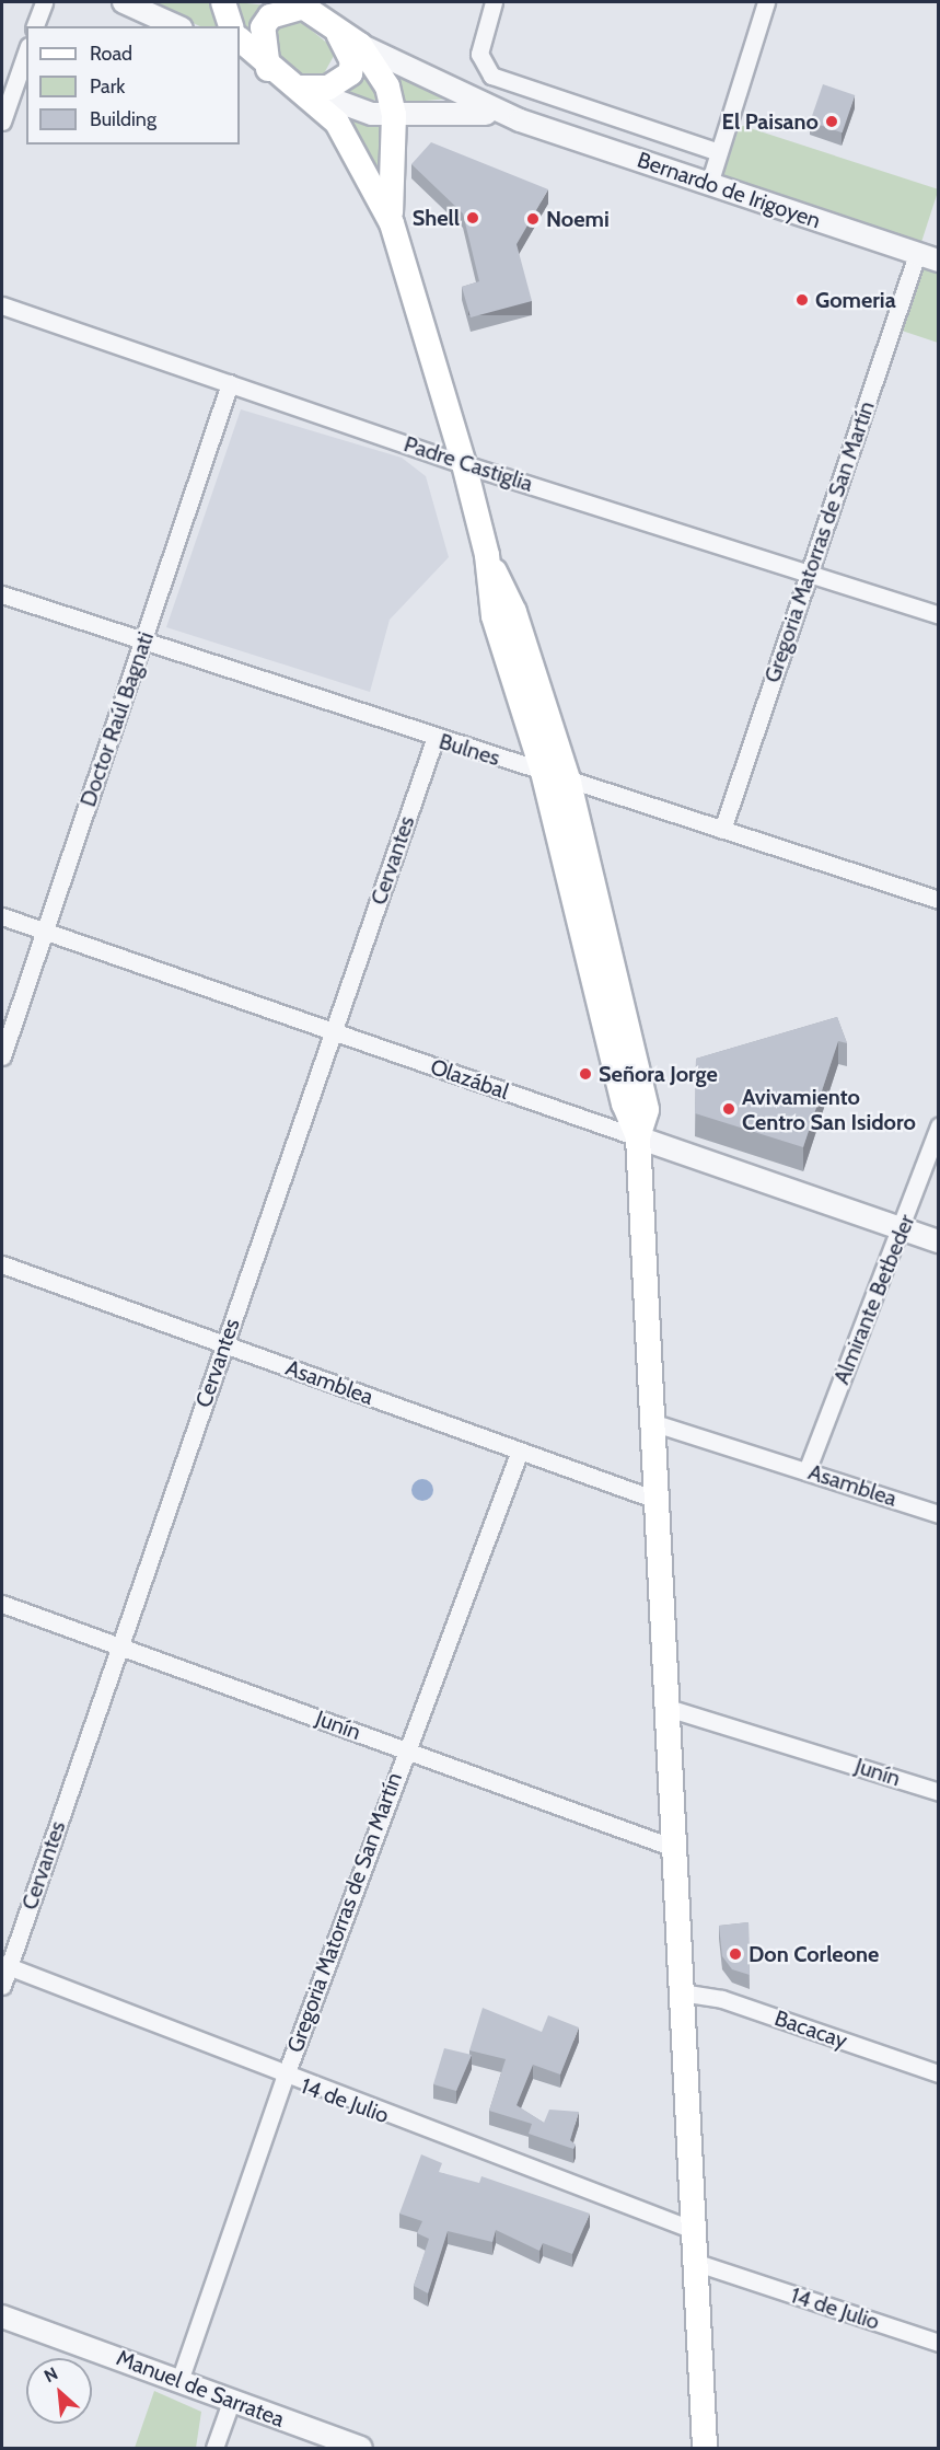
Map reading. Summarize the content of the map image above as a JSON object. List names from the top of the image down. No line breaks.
{"streets":{"main road":["Bernardo de Irigoyen"],"street":["Padre Castiglia","Gregoria Matorras de San Martín","Doctor Raúl Bagnati","Bulnes","Cervantes","Olazábal","Almirante Betbeder","Asamblea","Junín","Bacacay","14 de Julio","Manuel de Sarratea"]},"crossings":[["Bernardo de Irigoyen","Gregoria Matorras de San Martín"],["Padre Castiglia","Gregoria Matorras de San Martín"],["Padre Castiglia","Doctor Raúl Bagnati"],["Gregoria Matorras de San Martín","Bulnes"],["Gregoria Matorras de San Martín","Asamblea"],["Gregoria Matorras de San Martín","Junín"],["Gregoria Matorras de San Martín","14 de Julio"],["Gregoria Matorras de San Martín","Manuel de Sarratea"],["Doctor Raúl Bagnati","Bulnes"],["Doctor Raúl Bagnati","Olazábal"],["Bulnes","Cervantes"],["Cervantes","Olazábal"],["Cervantes","Asamblea"],["Cervantes","Junín"],["Cervantes","14 de Julio"],["Olazábal","Almirante Betbeder"],["Almirante Betbeder","Asamblea"]],"places":["El Paisano","Shell","Noemi","Gomeria","Señora Jorge","Avivamiento Centro San Isidoro","Don Corleone"],"legend":["Road","Park","Building"],"north":"top left"}
